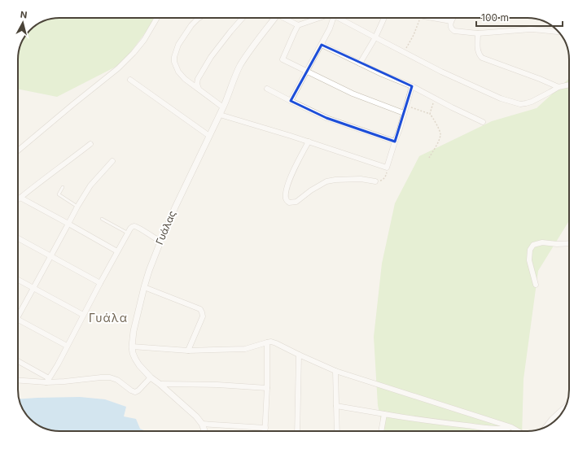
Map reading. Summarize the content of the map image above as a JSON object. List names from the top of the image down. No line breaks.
{"streets":{"street":["Γυάλας"]},"districts":["Γυάλα"],"scale_bar":"100 m","north":"top"}
